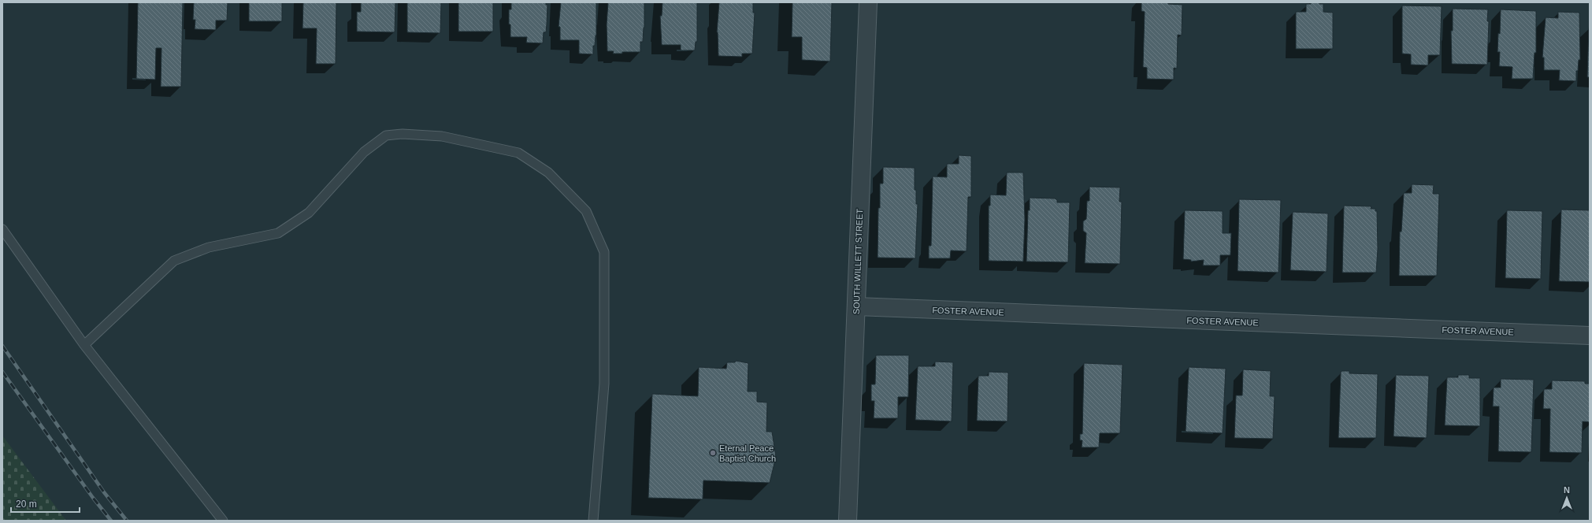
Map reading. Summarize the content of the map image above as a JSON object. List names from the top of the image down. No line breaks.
{"streets":{"street":["SOUTH WILLETT STREET","FOSTER AVENUE"]},"crossings":[["SOUTH WILLETT STREET","FOSTER AVENUE"]],"places":["Eternal Peace Baptist Church"],"scale_bar":"20 m","north":"top"}
